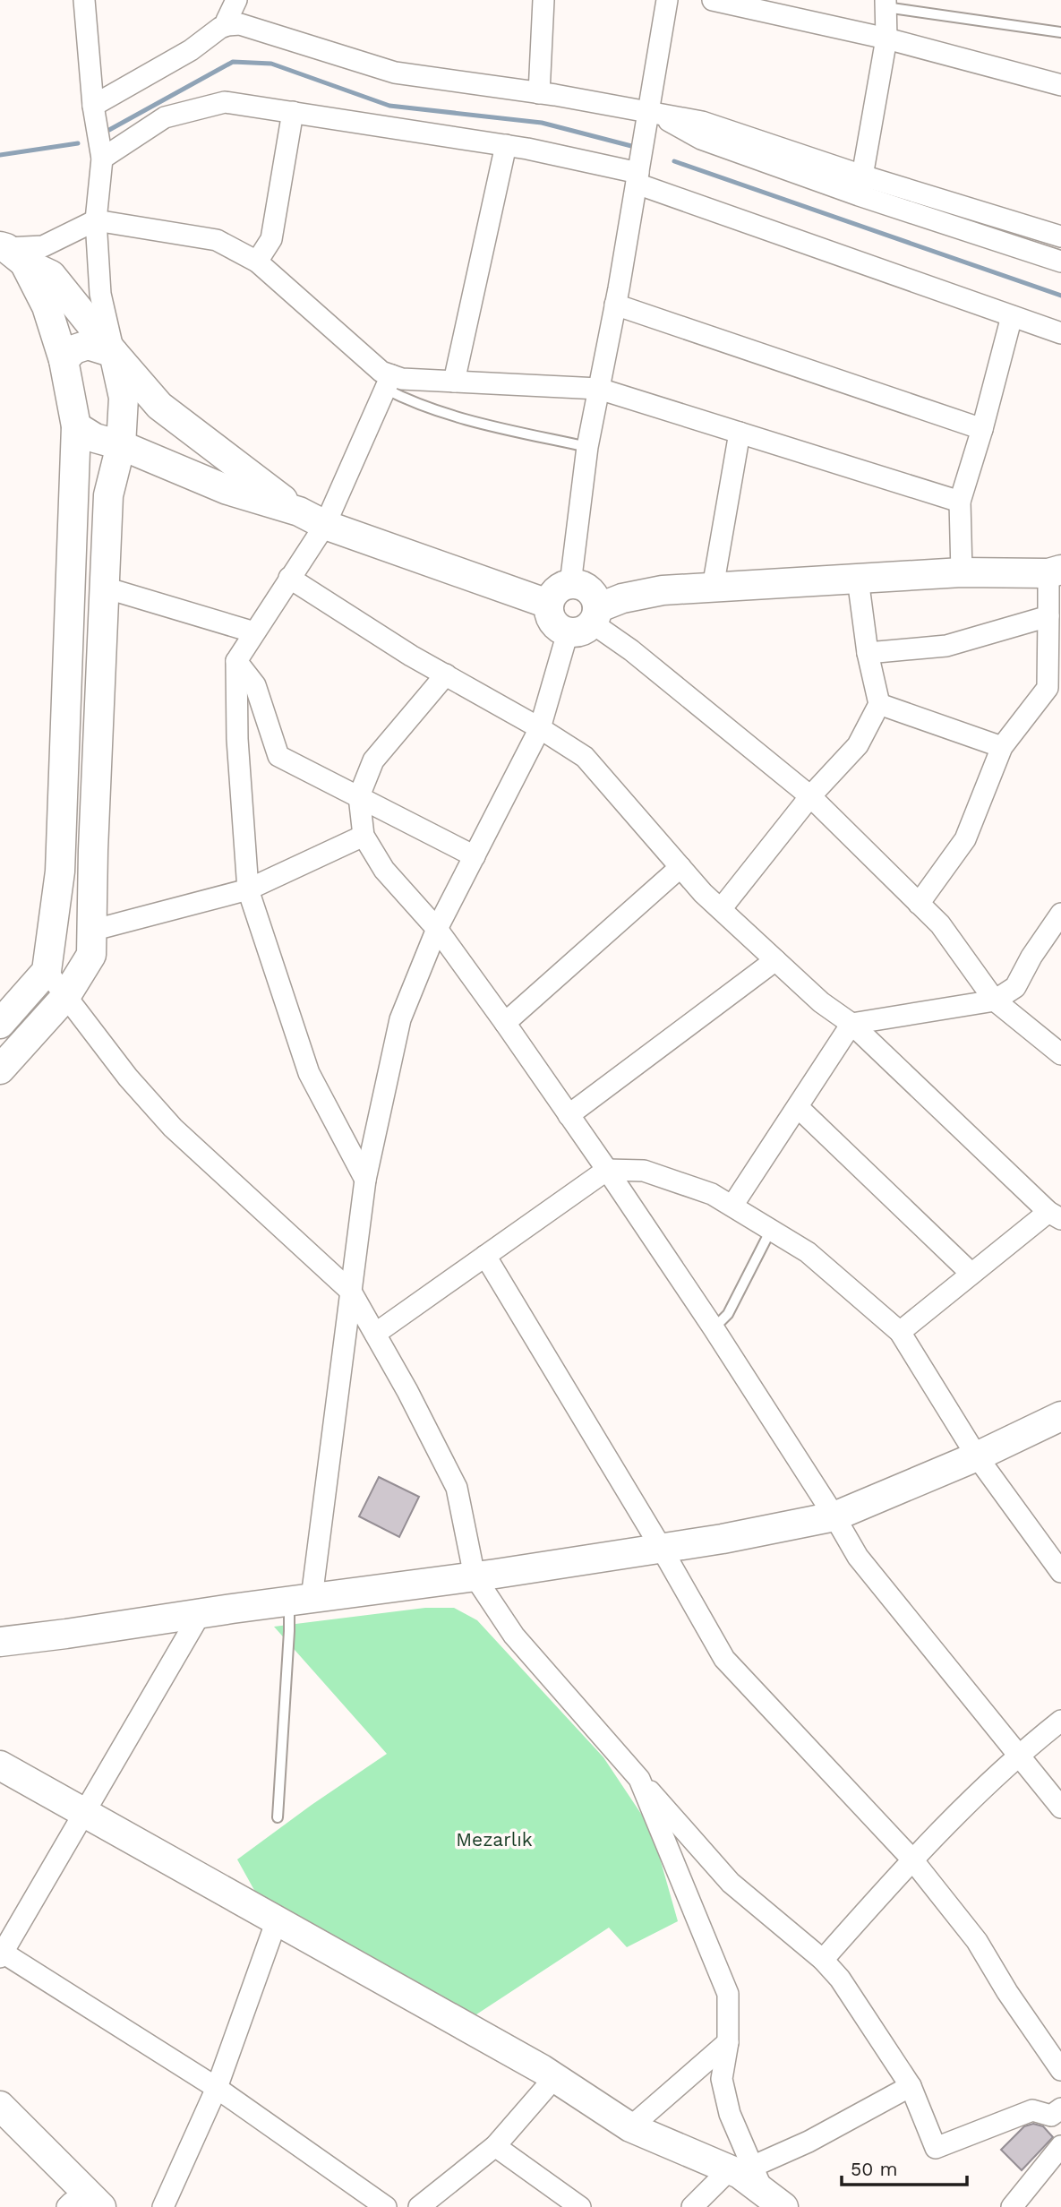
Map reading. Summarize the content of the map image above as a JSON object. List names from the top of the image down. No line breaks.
{"parks":["Mezarlık"],"scale_bar":"50 m"}
